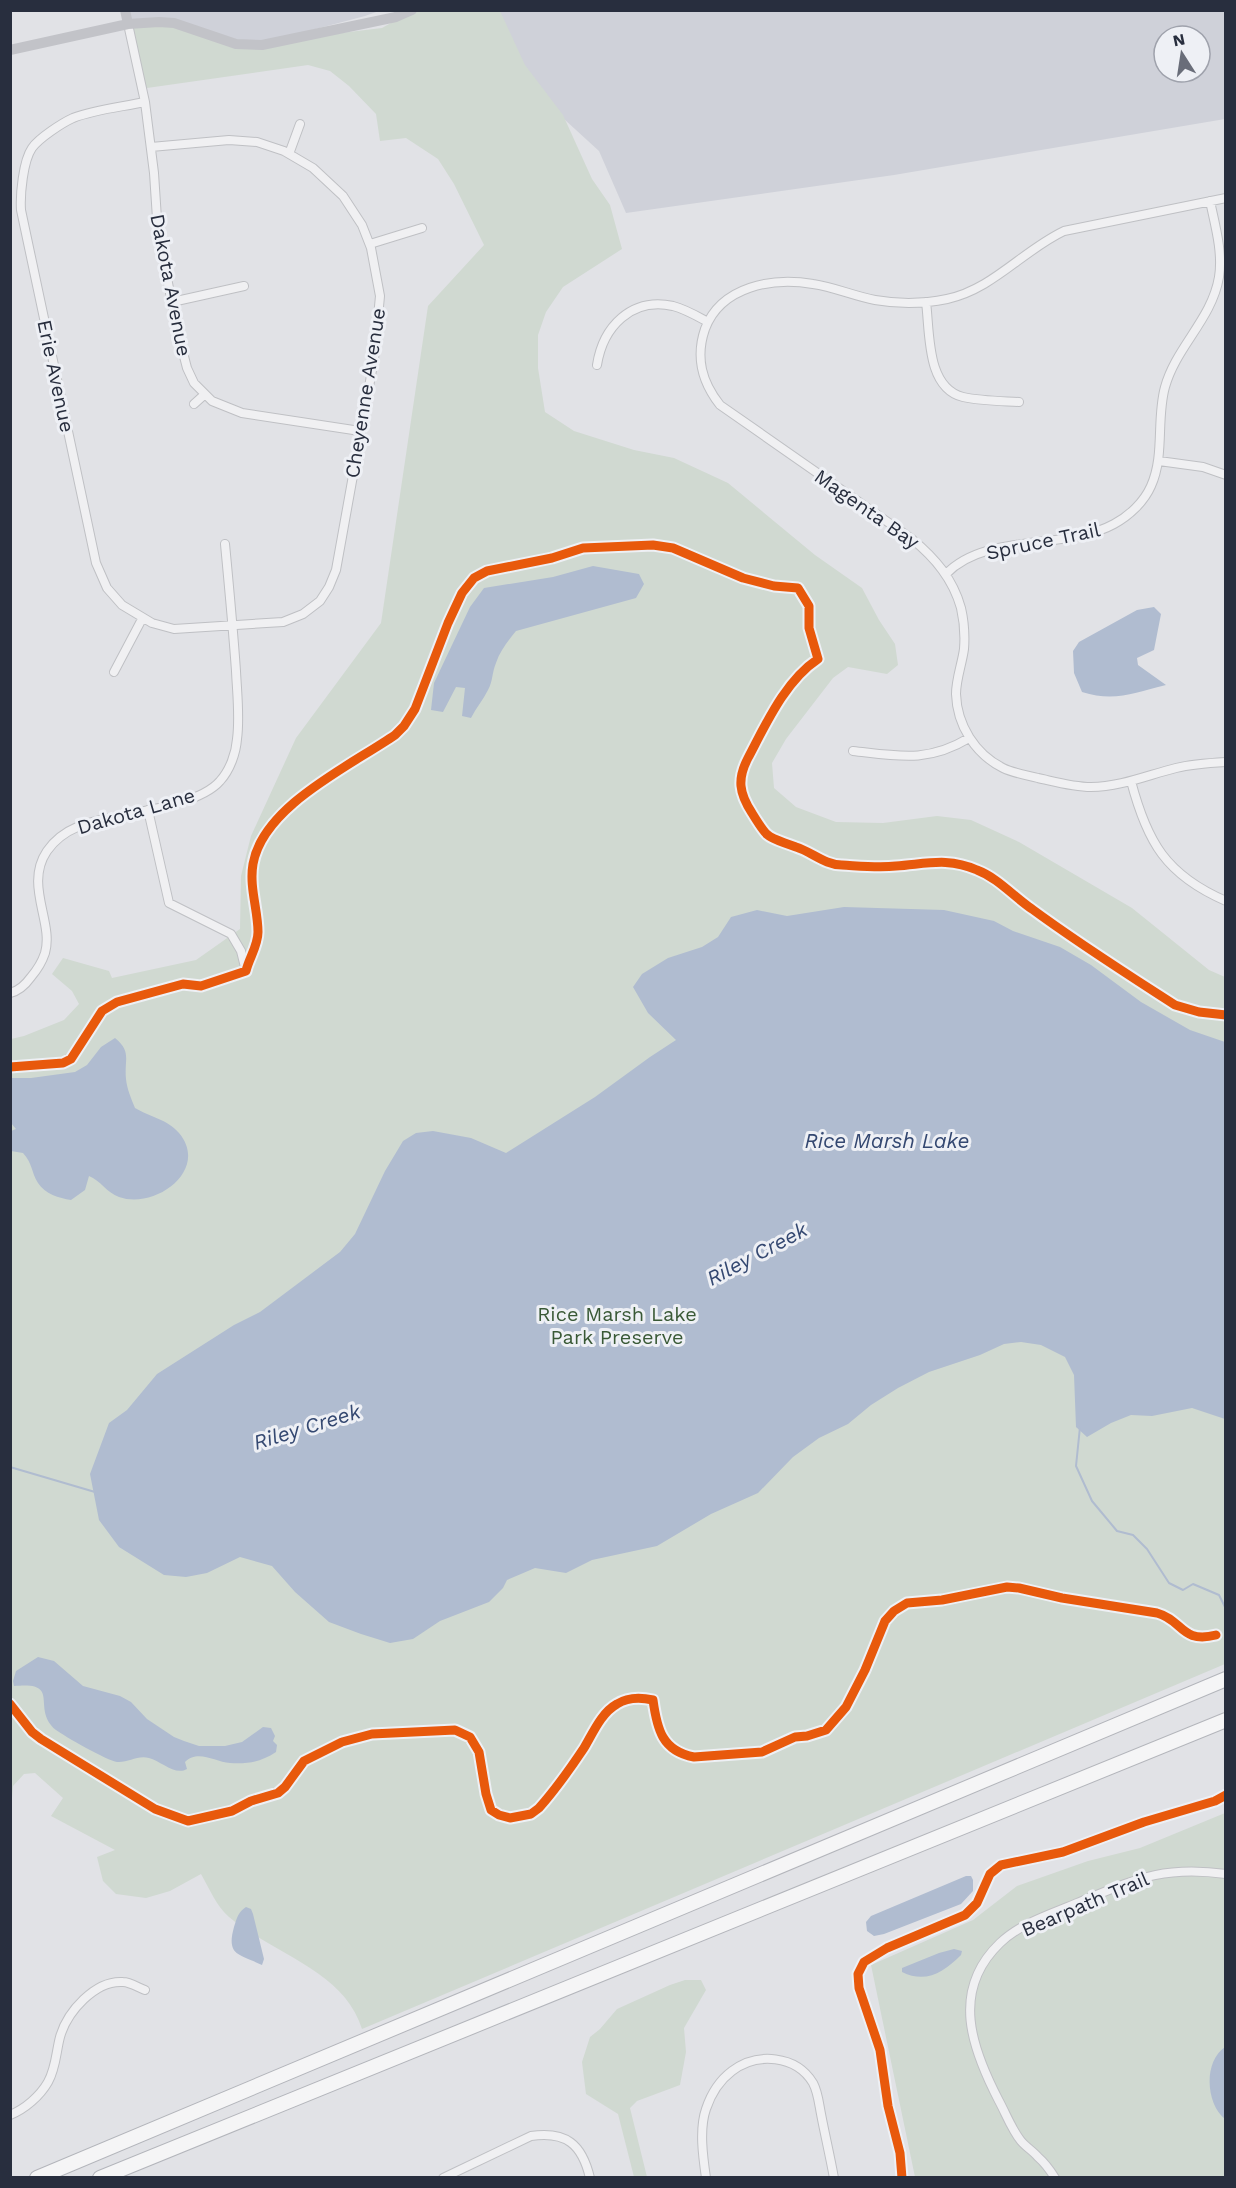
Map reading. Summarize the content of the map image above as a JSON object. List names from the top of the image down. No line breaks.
{"streets":{"street":["Dakota Avenue","Erie Avenue","Cheyenne Avenue","Magenta Bay","Spruce Trail","Dakota Lane","Bearpath Trail"]},"crossings":[["Dakota Avenue","Erie Avenue"],["Dakota Avenue","Cheyenne Avenue"],["Erie Avenue","Cheyenne Avenue"],["Erie Avenue","Dakota Lane"],["Cheyenne Avenue","Dakota Lane"],["Magenta Bay","Spruce Trail"]],"water":["Rice Marsh Lake","Riley Creek"],"parks":["Rice Marsh Lake Park Preserve"],"north":"top"}
